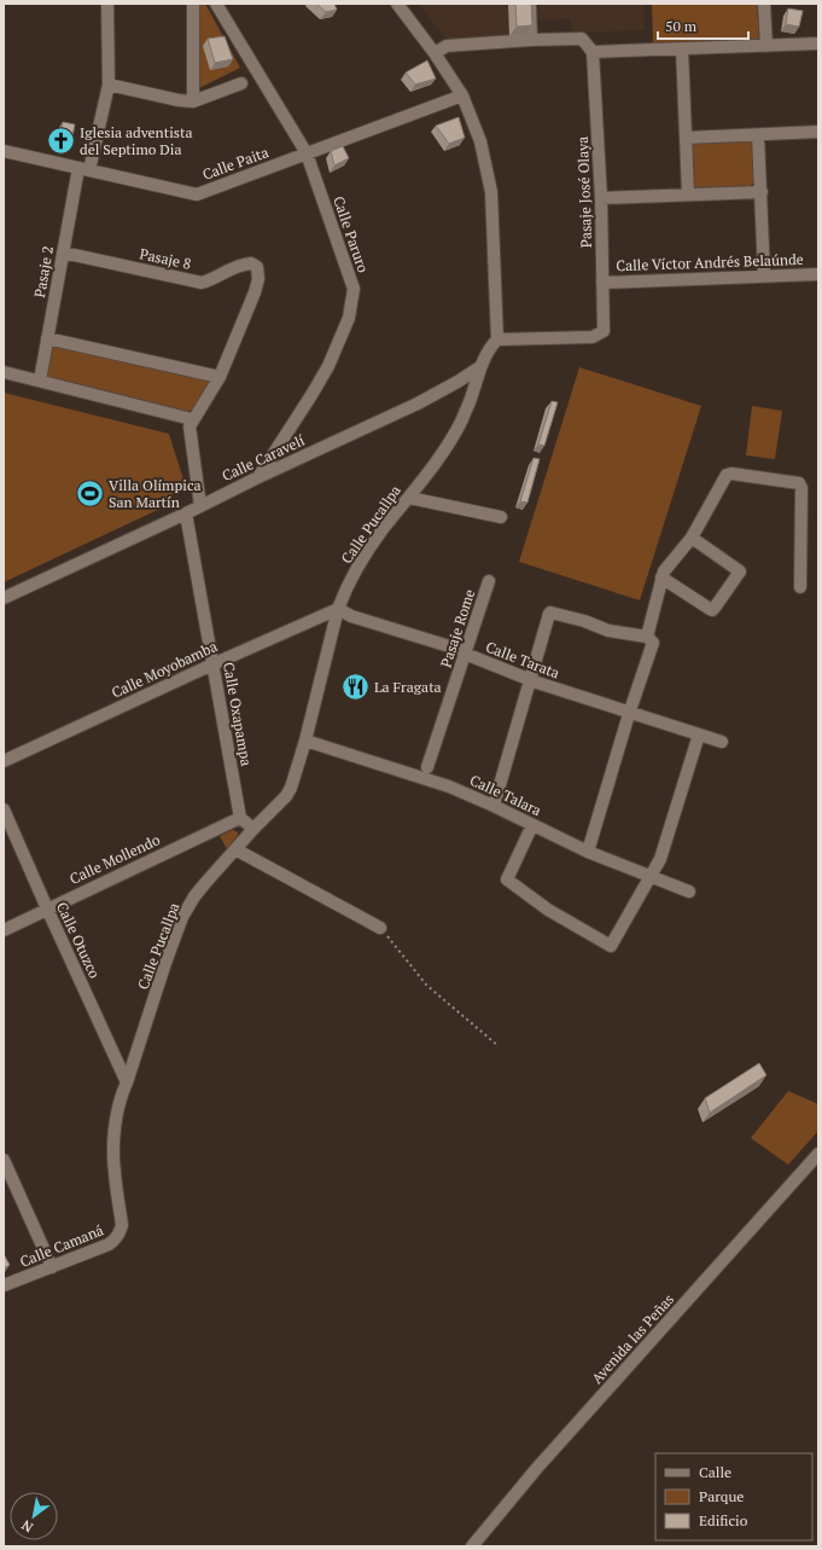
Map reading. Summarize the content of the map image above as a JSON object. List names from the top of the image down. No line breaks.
{"streets":{"street":["Calle Paita","Pasaje José Olaya","Calle Paruro","Pasaje 8","Calle Víctor Andrés Belaúnde","Pasaje 2","Calle Caravelí","Calle Pucallpa","Pasaje Rome","Calle Tarata","Calle Moyobamba","Calle Oxapampa","Calle Talara","Calle Mollendo","Calle Otuzco","Calle Camaná","Avenida las Peñas"]},"crossings":[["Calle Paita","Calle Paruro"],["Calle Paita","Pasaje 2"],["Pasaje José Olaya","Calle Víctor Andrés Belaúnde"],["Pasaje José Olaya","Calle Pucallpa"],["Calle Paruro","Calle Caravelí"],["Pasaje 8","Pasaje 2"],["Calle Caravelí","Calle Pucallpa"],["Calle Caravelí","Calle Oxapampa"],["Calle Pucallpa","Calle Tarata"],["Calle Pucallpa","Calle Moyobamba"],["Calle Pucallpa","Calle Talara"],["Calle Pucallpa","Calle Otuzco"],["Calle Pucallpa","Calle Camaná"],["Pasaje Rome","Calle Tarata"],["Calle Tarata","Calle Moyobamba"],["Calle Moyobamba","Calle Oxapampa"],["Calle Oxapampa","Calle Mollendo"],["Calle Mollendo","Calle Otuzco"],["Calle Otuzco","Calle Camaná"]],"places":{"church":["Iglesia adventista del Septimo Dia"],"sports":["Villa Olímpica San Martín"],"restaurant":["La Fragata"]},"legend":["Calle","Parque","Edificio"],"scale_bar":"50 m","north":"bottom left"}
